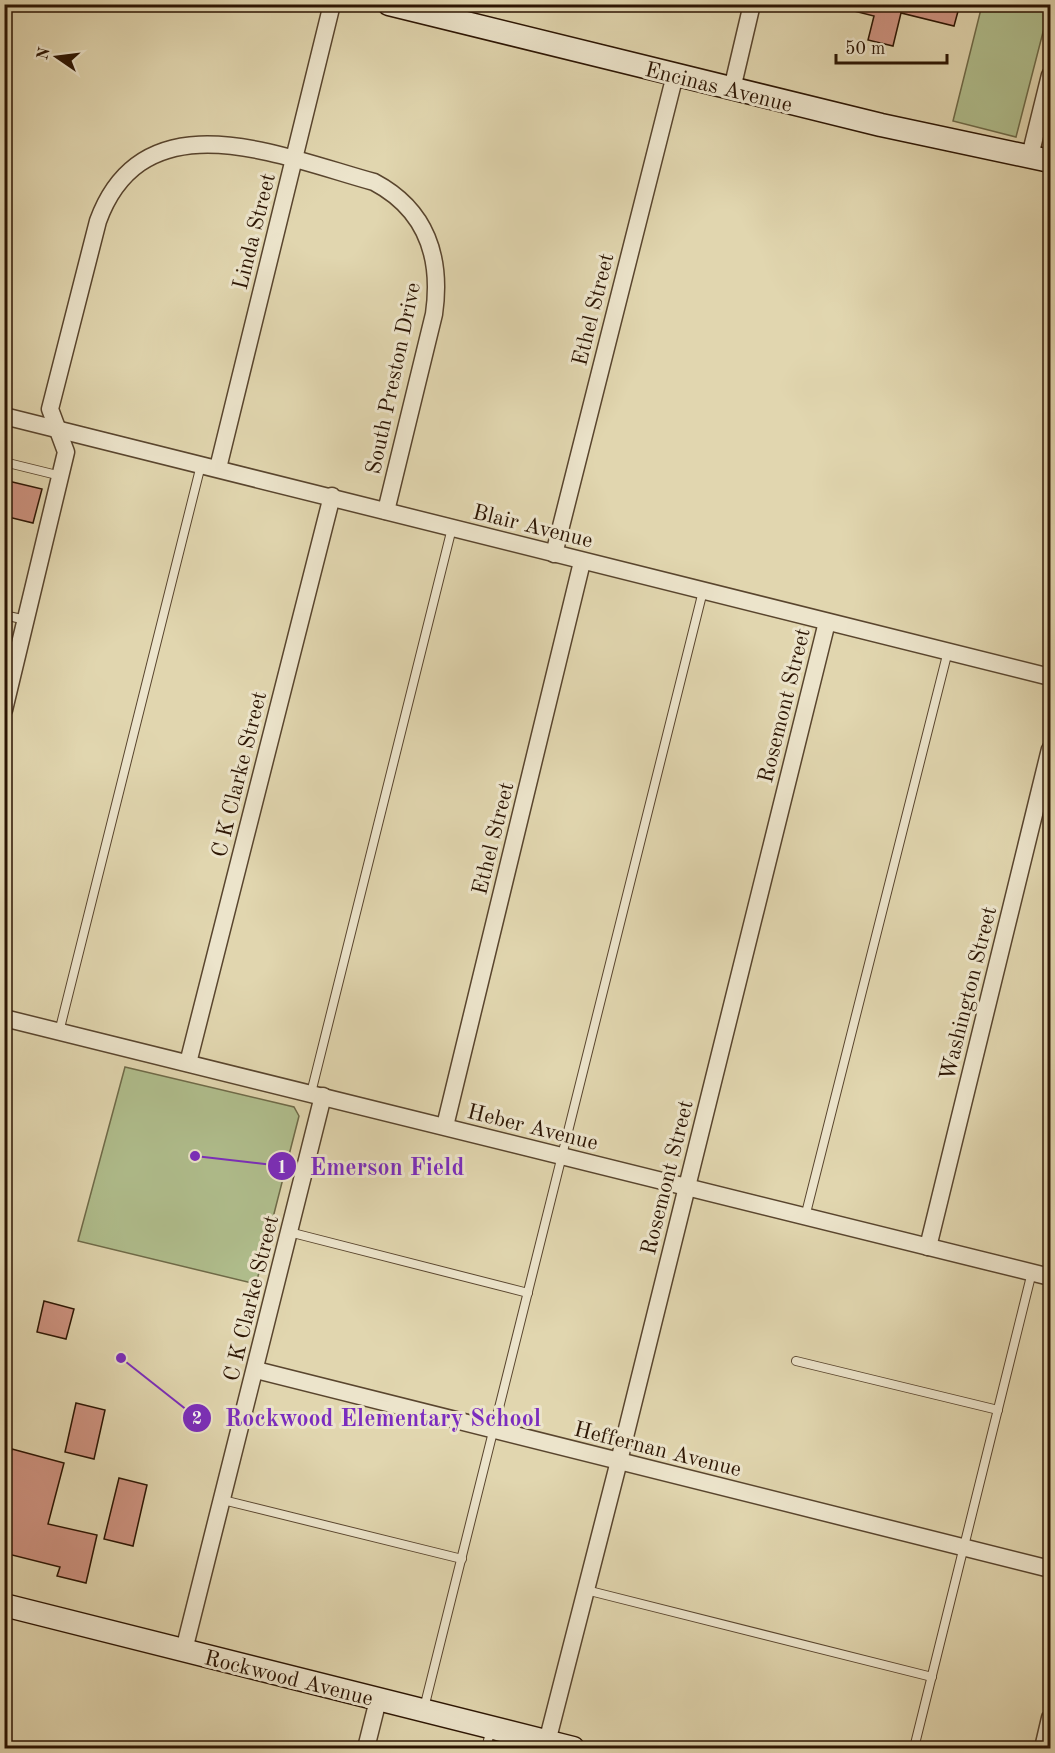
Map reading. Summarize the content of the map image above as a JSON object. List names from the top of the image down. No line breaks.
{"streets":{"street":["Encinas Avenue","Linda Street","Ethel Street","South Preston Drive","Blair Avenue","Rosemont Street","C K Clarke Street","Washington Street","Heber Avenue","Heffernan Avenue","Rockwood Avenue"]},"crossings":[["Encinas Avenue","Ethel Street"],["Linda Street","South Preston Drive"],["Linda Street","Blair Avenue"],["Ethel Street","Blair Avenue"],["Ethel Street","Heber Avenue"],["South Preston Drive","Blair Avenue"],["Blair Avenue","Rosemont Street"],["Blair Avenue","C K Clarke Street"],["Rosemont Street","Heber Avenue"],["Rosemont Street","Heffernan Avenue"],["Rosemont Street","Rockwood Avenue"],["C K Clarke Street","Heber Avenue"],["C K Clarke Street","Heffernan Avenue"],["C K Clarke Street","Rockwood Avenue"],["Washington Street","Heber Avenue"]],"places":["Emerson Field","Rockwood Elementary School"],"scale_bar":"50 m","north":"left"}
